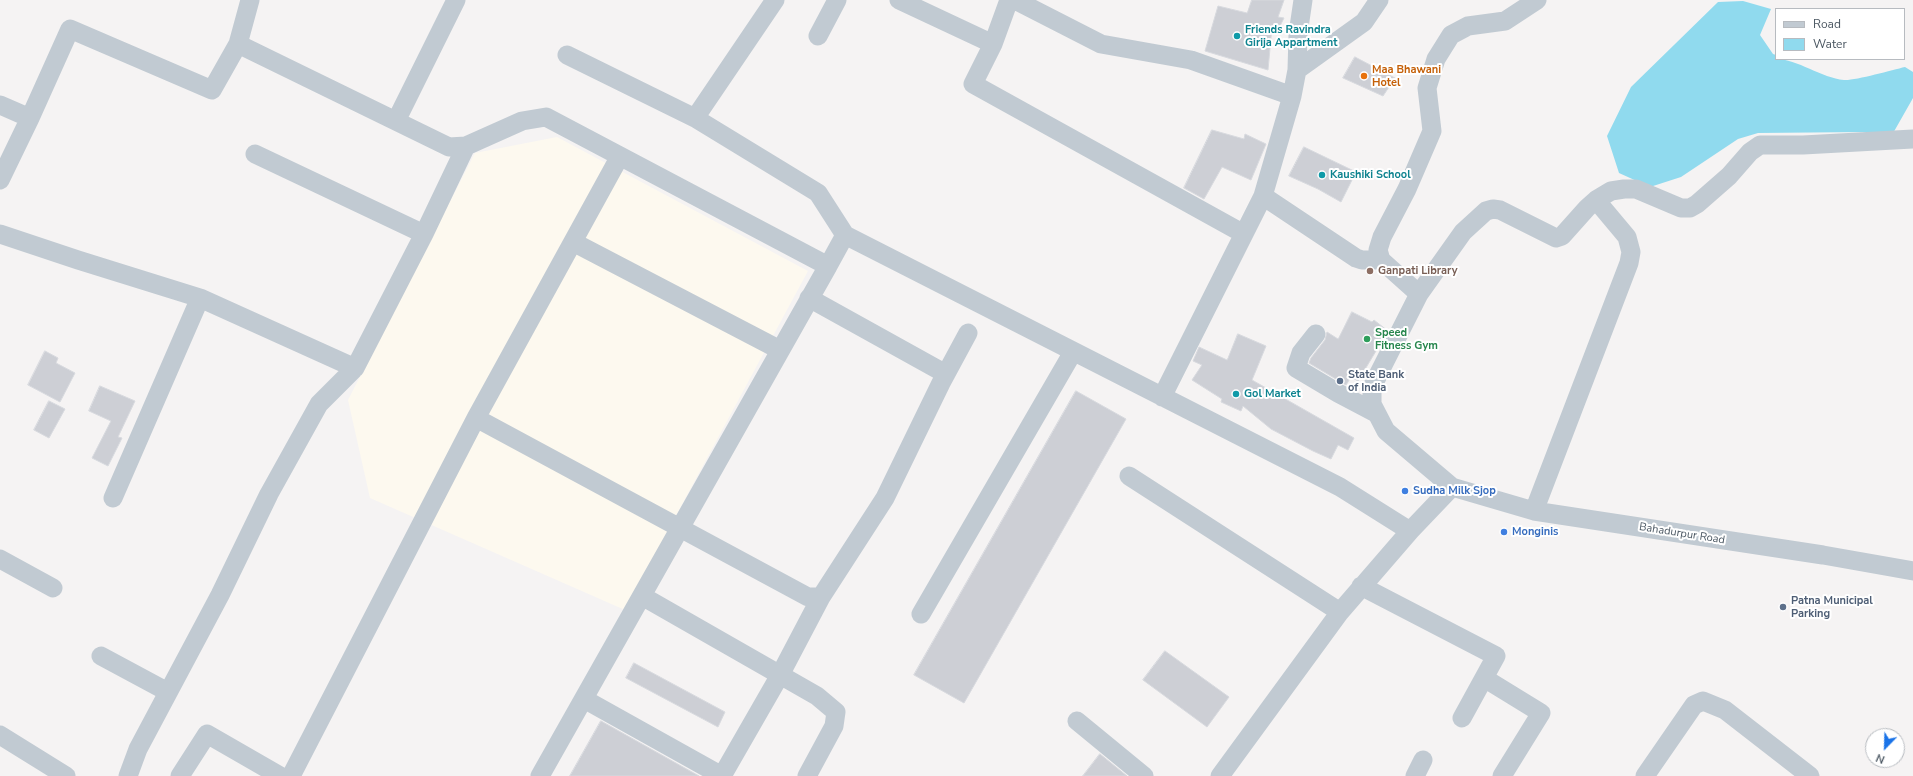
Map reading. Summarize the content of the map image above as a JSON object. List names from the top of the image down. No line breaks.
{"streets":{"street":["Bahadurpur Road"]},"places":["Friends Ravindra Girija Appartment","Maa Bhawani Hotel","Kaushiki School","Ganpati Library","Speed Fitness Gym","State Bank of India","Gol Market","Sudha Milk Sjop","Monginis","Patna Municipal Parking"],"legend":["Road","Water"],"north":"bottom left"}
